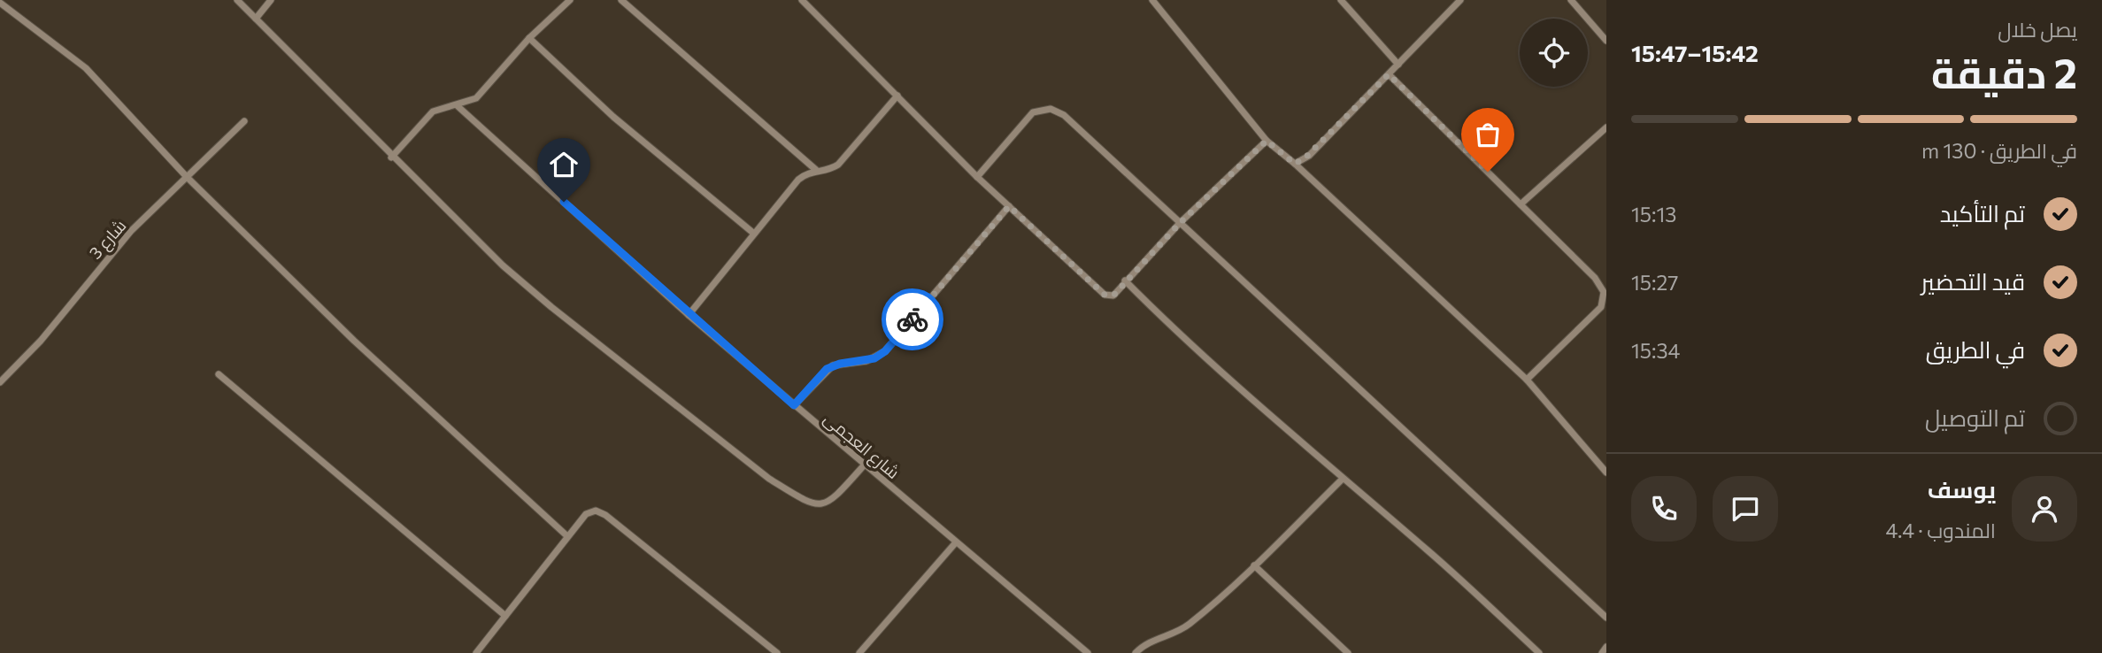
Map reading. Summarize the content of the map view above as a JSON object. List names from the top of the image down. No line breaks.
{"streets":{"street":["شارع 3","شارع العجمى"]},"page":{"heading":["2 دقيقة","يصل خلال","15:42–15:47"],"panel":["يوسف","المندوب · 4.4"],"bar":"في الطريق · 130 m","list":[["تم التأكيد","15:13"],["قيد التحضير","15:27"],["في الطريق","15:34"],"تم التوصيل"]}}
